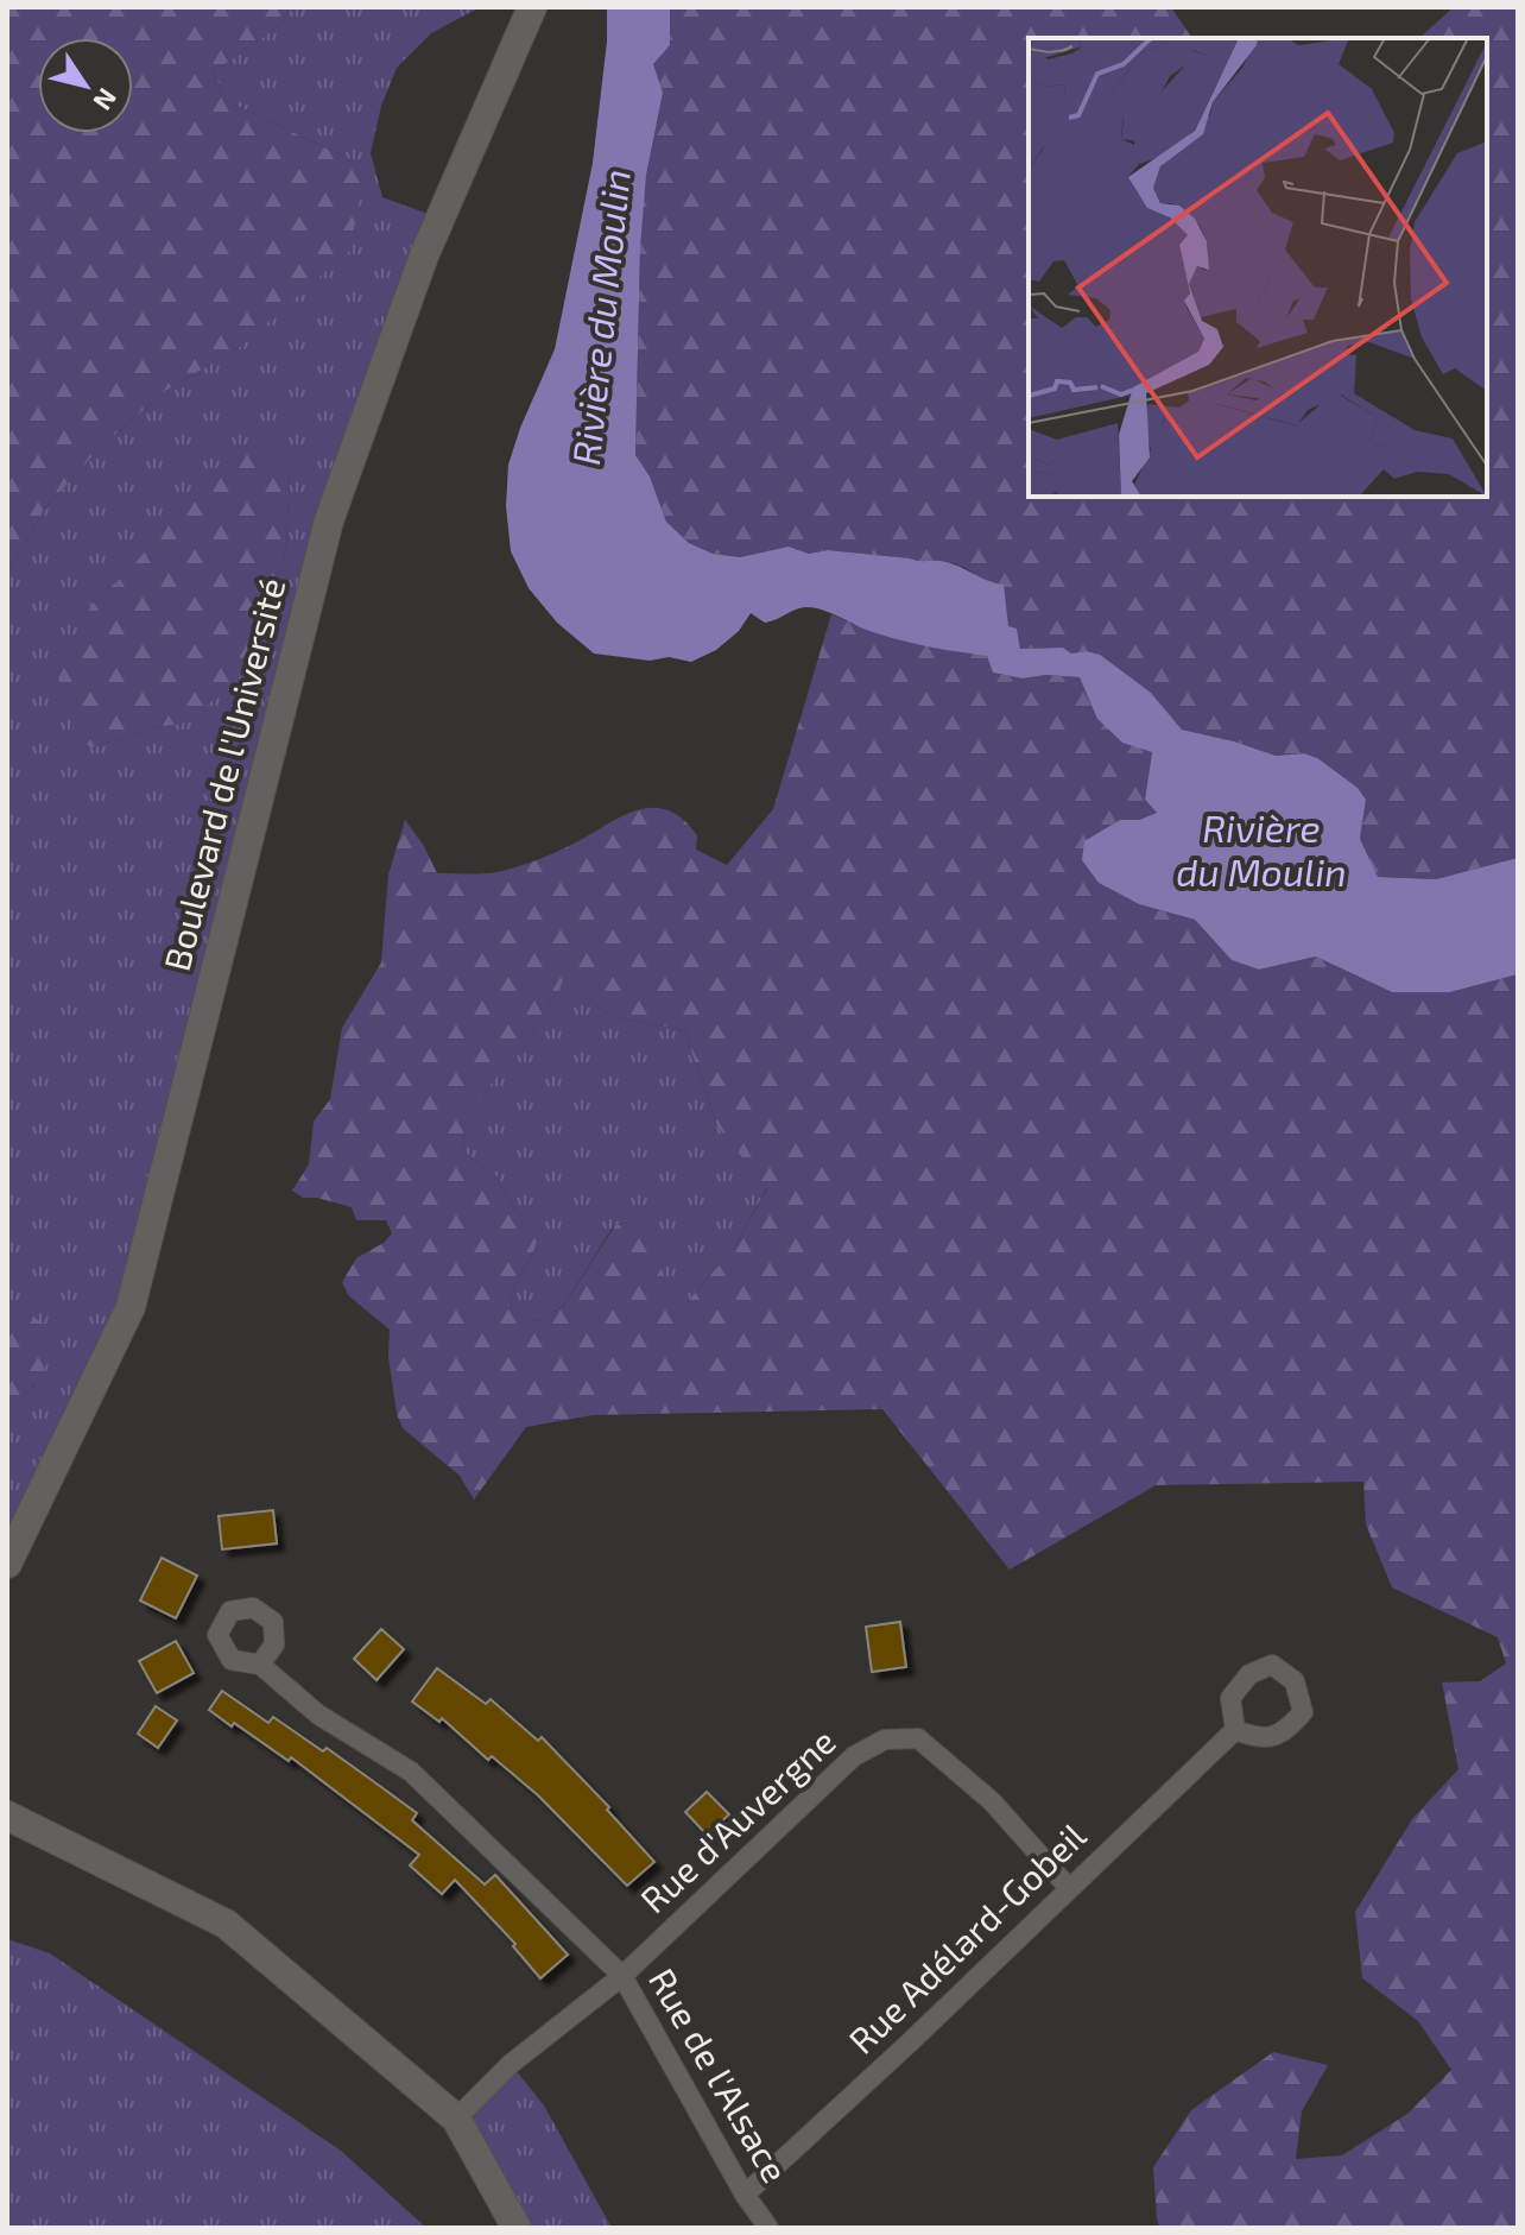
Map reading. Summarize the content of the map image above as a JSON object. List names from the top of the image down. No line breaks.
{"streets":{"main road":["Boulevard de l'Université"],"street":["Rue d'Auvergne","Rue Adélard-Gobeil","Rue de l'Alsace"]},"crossings":[["Rue d'Auvergne","Rue Adélard-Gobeil"],["Rue d'Auvergne","Rue de l'Alsace"],["Rue Adélard-Gobeil","Rue de l'Alsace"]],"water":["Rivière du Moulin"],"north":"bottom right"}
